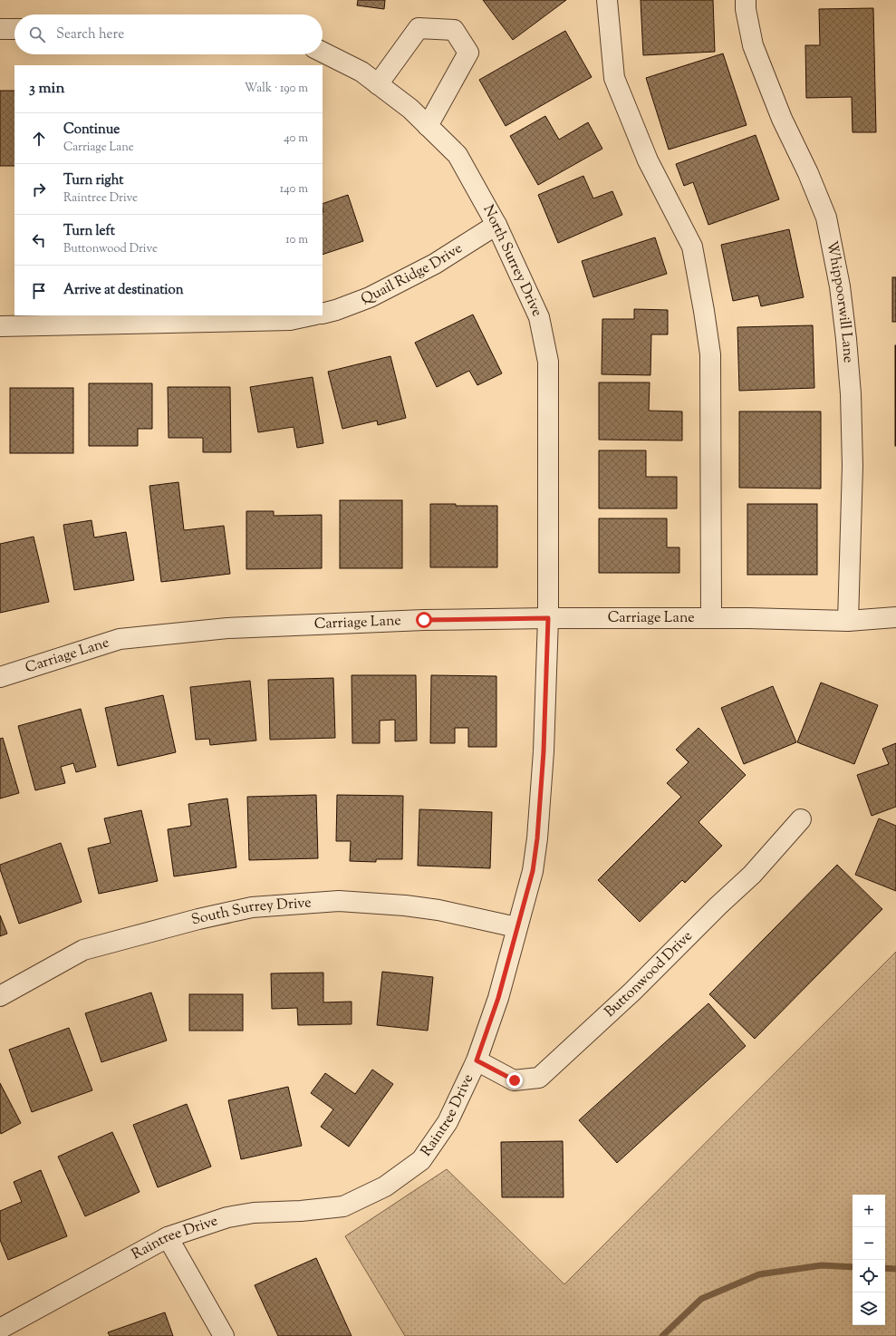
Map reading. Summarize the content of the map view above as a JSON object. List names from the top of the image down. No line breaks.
{"streets":{"street":["North Surrey Drive","Quail Ridge Drive","Whippoorwill Lane","Carriage Lane","South Surrey Drive","Buttonwood Drive","Raintree Drive"]},"crossings":[["North Surrey Drive","Quail Ridge Drive"],["North Surrey Drive","Carriage Lane"],["North Surrey Drive","Raintree Drive"],["Whippoorwill Lane","Carriage Lane"],["Carriage Lane","Raintree Drive"],["South Surrey Drive","Raintree Drive"],["Buttonwood Drive","Raintree Drive"]],"page":{"search":"Search here","heading":["3 min","Walk · 190 m"],"list":[["Continue","Carriage Lane","40 m"],["Turn right","Raintree Drive","140 m"],["Turn left","Buttonwood Drive","10 m"],"Arrive at destination"],"map_buttons":["+","−"]}}
